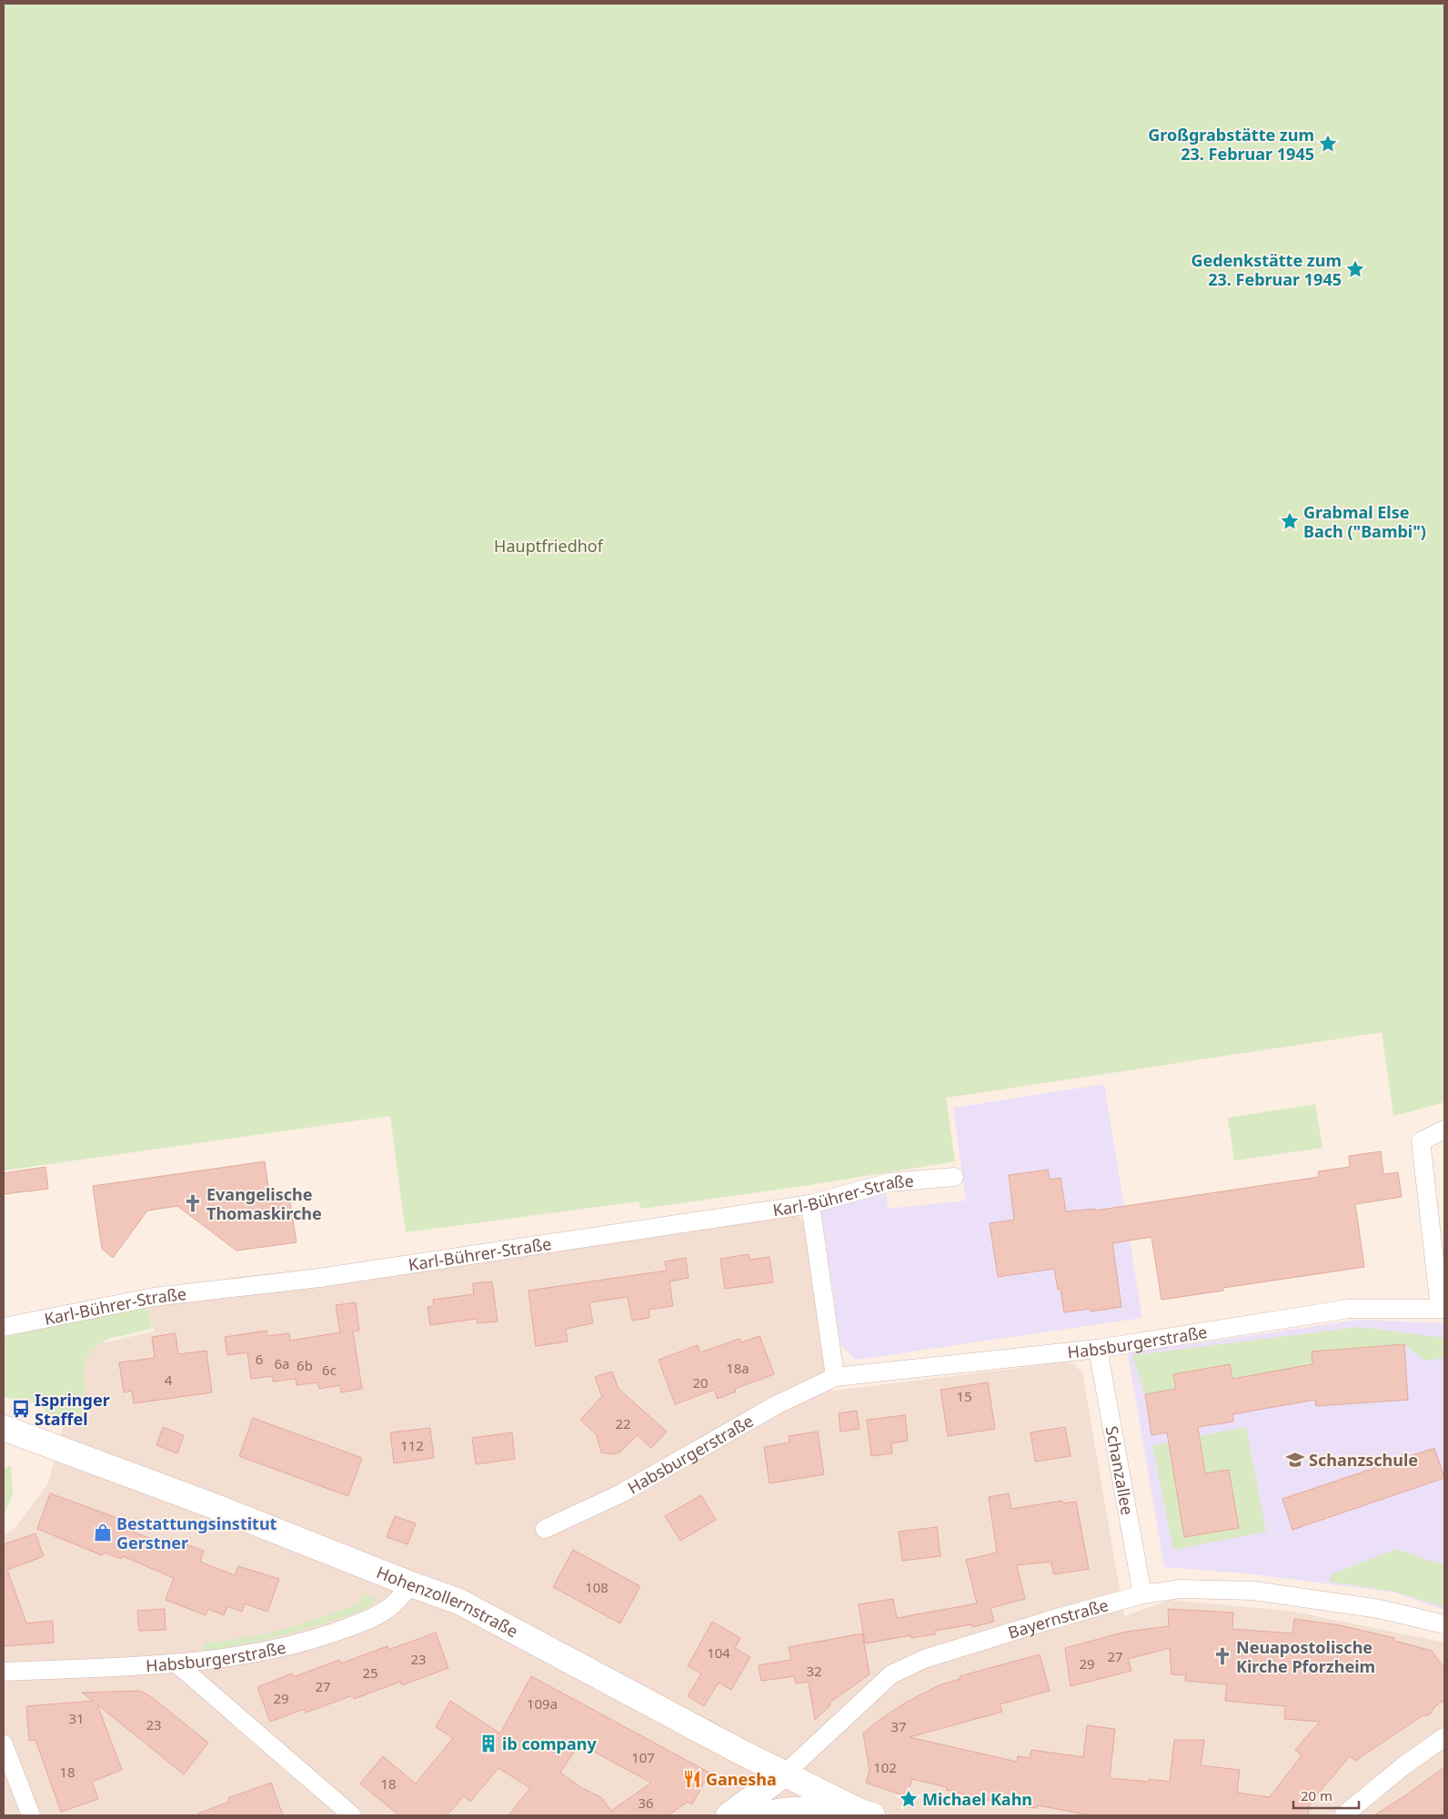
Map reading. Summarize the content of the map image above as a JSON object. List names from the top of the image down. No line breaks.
{"streets":{"main road":["Hohenzollernstraße","Bayernstraße"],"street":["Karl-Bührer-Straße","Habsburgerstraße","Schanzallee"]},"crossings":[["Habsburgerstraße","Schanzallee"],["Habsburgerstraße","Hohenzollernstraße"],["Schanzallee","Bayernstraße"],["Hohenzollernstraße","Bayernstraße"]],"parks":["Hauptfriedhof"],"places":{"place":["Großgrabstätte zum 23. Februar 1945","Gedenkstätte zum 23. Februar 1945","Grabmal Else Bach (\"Bambi\")","Michael Kahn"],"church":["Evangelische Thomaskirche","Neuapostolische Kirche Pforzheim"],"bus stop":["Ispringer Staffel"],"school or university":["Schanzschule"],"shop":["Bestattungsinstitut Gerstner"],"building":["ib company"],"restaurant":["Ganesha"]},"house_numbers":["6","6a","6b","18a","6c","4","20","15","22","112","108","104","27","23","29","32","25","27","29","109a","31","23","37","107","102","18","18","36"],"scale_bar":"20 m"}
